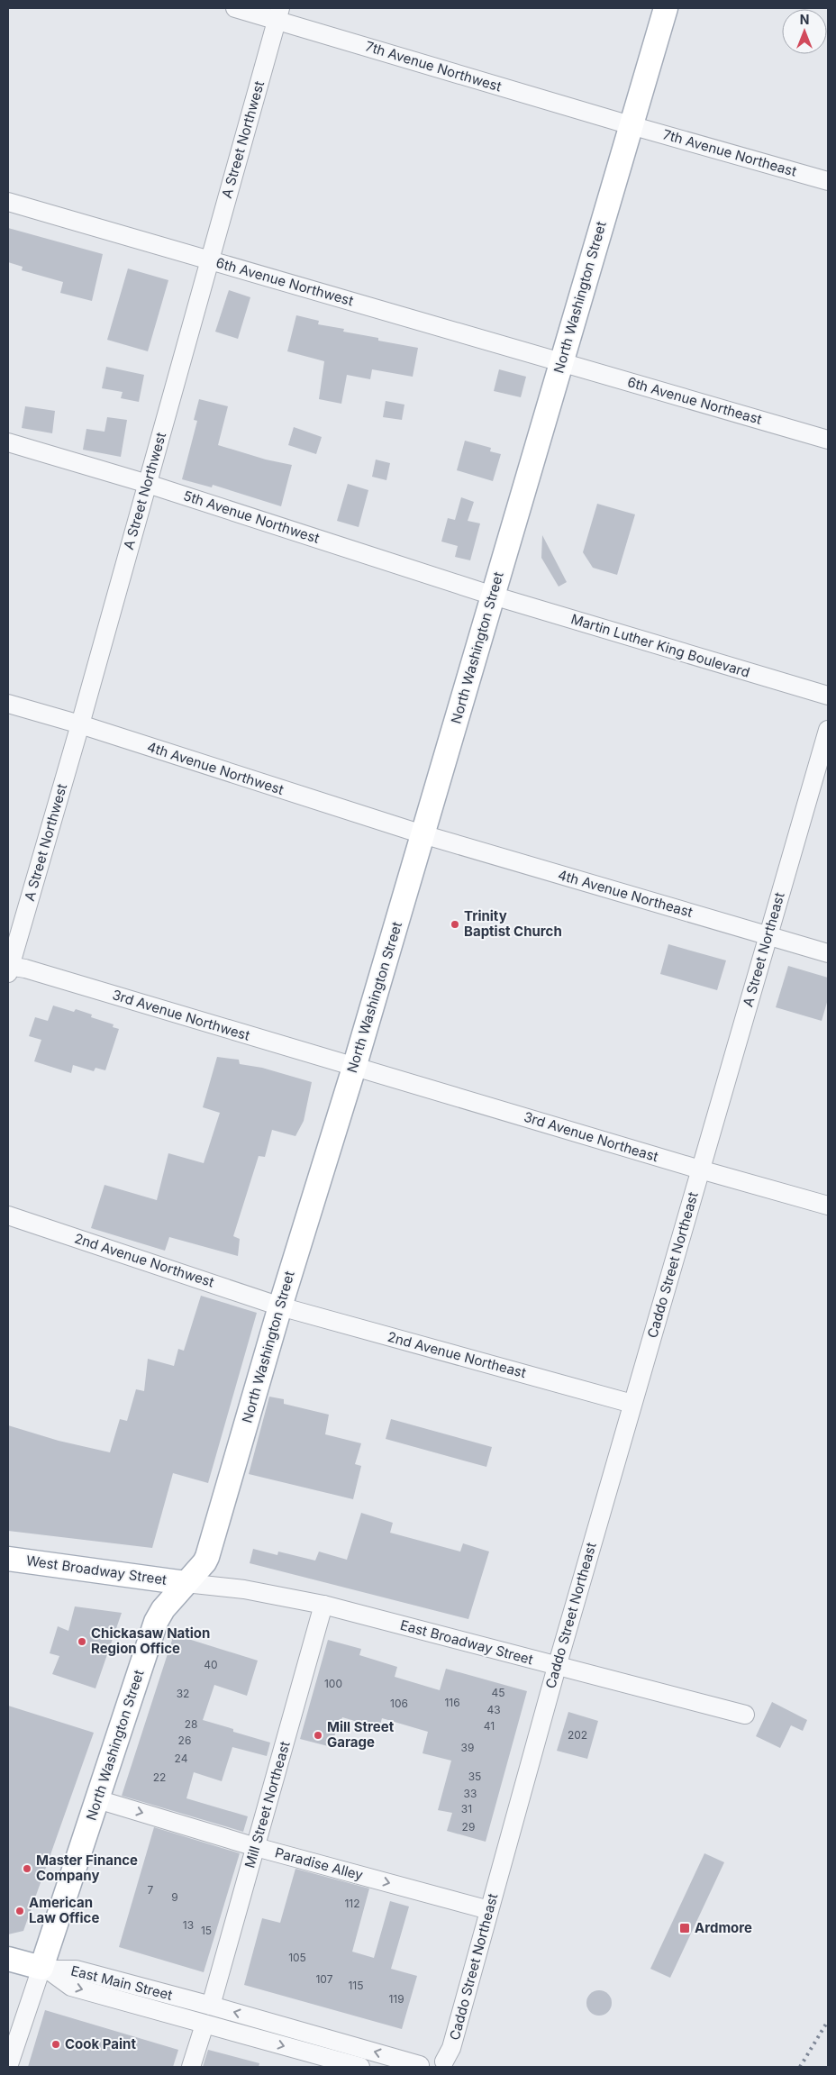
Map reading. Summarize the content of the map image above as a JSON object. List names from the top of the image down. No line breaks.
{"streets":{"main road":["North Washington Street","West Broadway Street"],"street":["7th Avenue Northwest","A Street Northwest","7th Avenue Northeast","6th Avenue Northwest","6th Avenue Northeast","5th Avenue Northwest","Martin Luther King Boulevard","4th Avenue Northwest","4th Avenue Northeast","A Street Northeast","3rd Avenue Northwest","3rd Avenue Northeast","2nd Avenue Northwest","Caddo Street Northeast","2nd Avenue Northeast","East Broadway Street","Mill Street Northeast","Paradise Alley","East Main Street"]},"crossings":[["7th Avenue Northwest","A Street Northwest"],["7th Avenue Northwest","7th Avenue Northeast"],["7th Avenue Northwest","North Washington Street"],["A Street Northwest","6th Avenue Northwest"],["A Street Northwest","5th Avenue Northwest"],["A Street Northwest","4th Avenue Northwest"],["A Street Northwest","3rd Avenue Northwest"],["7th Avenue Northeast","North Washington Street"],["6th Avenue Northwest","North Washington Street"],["6th Avenue Northwest","6th Avenue Northeast"],["North Washington Street","6th Avenue Northeast"],["North Washington Street","5th Avenue Northwest"],["North Washington Street","Martin Luther King Boulevard"],["North Washington Street","4th Avenue Northwest"],["North Washington Street","4th Avenue Northeast"],["North Washington Street","3rd Avenue Northwest"],["North Washington Street","3rd Avenue Northeast"],["North Washington Street","2nd Avenue Northwest"],["North Washington Street","2nd Avenue Northeast"],["North Washington Street","West Broadway Street"],["North Washington Street","East Broadway Street"],["North Washington Street","Paradise Alley"],["North Washington Street","East Main Street"],["5th Avenue Northwest","Martin Luther King Boulevard"],["4th Avenue Northwest","4th Avenue Northeast"],["4th Avenue Northeast","A Street Northeast"],["A Street Northeast","3rd Avenue Northeast"],["A Street Northeast","Caddo Street Northeast"],["3rd Avenue Northwest","3rd Avenue Northeast"],["3rd Avenue Northeast","Caddo Street Northeast"],["2nd Avenue Northwest","2nd Avenue Northeast"],["Caddo Street Northeast","2nd Avenue Northeast"],["Caddo Street Northeast","East Broadway Street"],["Caddo Street Northeast","Paradise Alley"],["Caddo Street Northeast","East Main Street"],["West Broadway Street","East Broadway Street"],["East Broadway Street","Mill Street Northeast"],["Mill Street Northeast","Paradise Alley"],["Mill Street Northeast","East Main Street"]],"one_way":["Paradise Alley"],"places":{"other":["Trinity Baptist Church","Chickasaw Nation Region Office","Mill Street Garage","Master Finance Company","American Law Office","Cook Paint"],"transit":["Ardmore"]},"house_numbers":["40","100","45","32","116","106","43","28","41","202","26","39","24","35","22","33","31","29","7","9","112","13","15","105","107","115","119"],"north":"top"}
